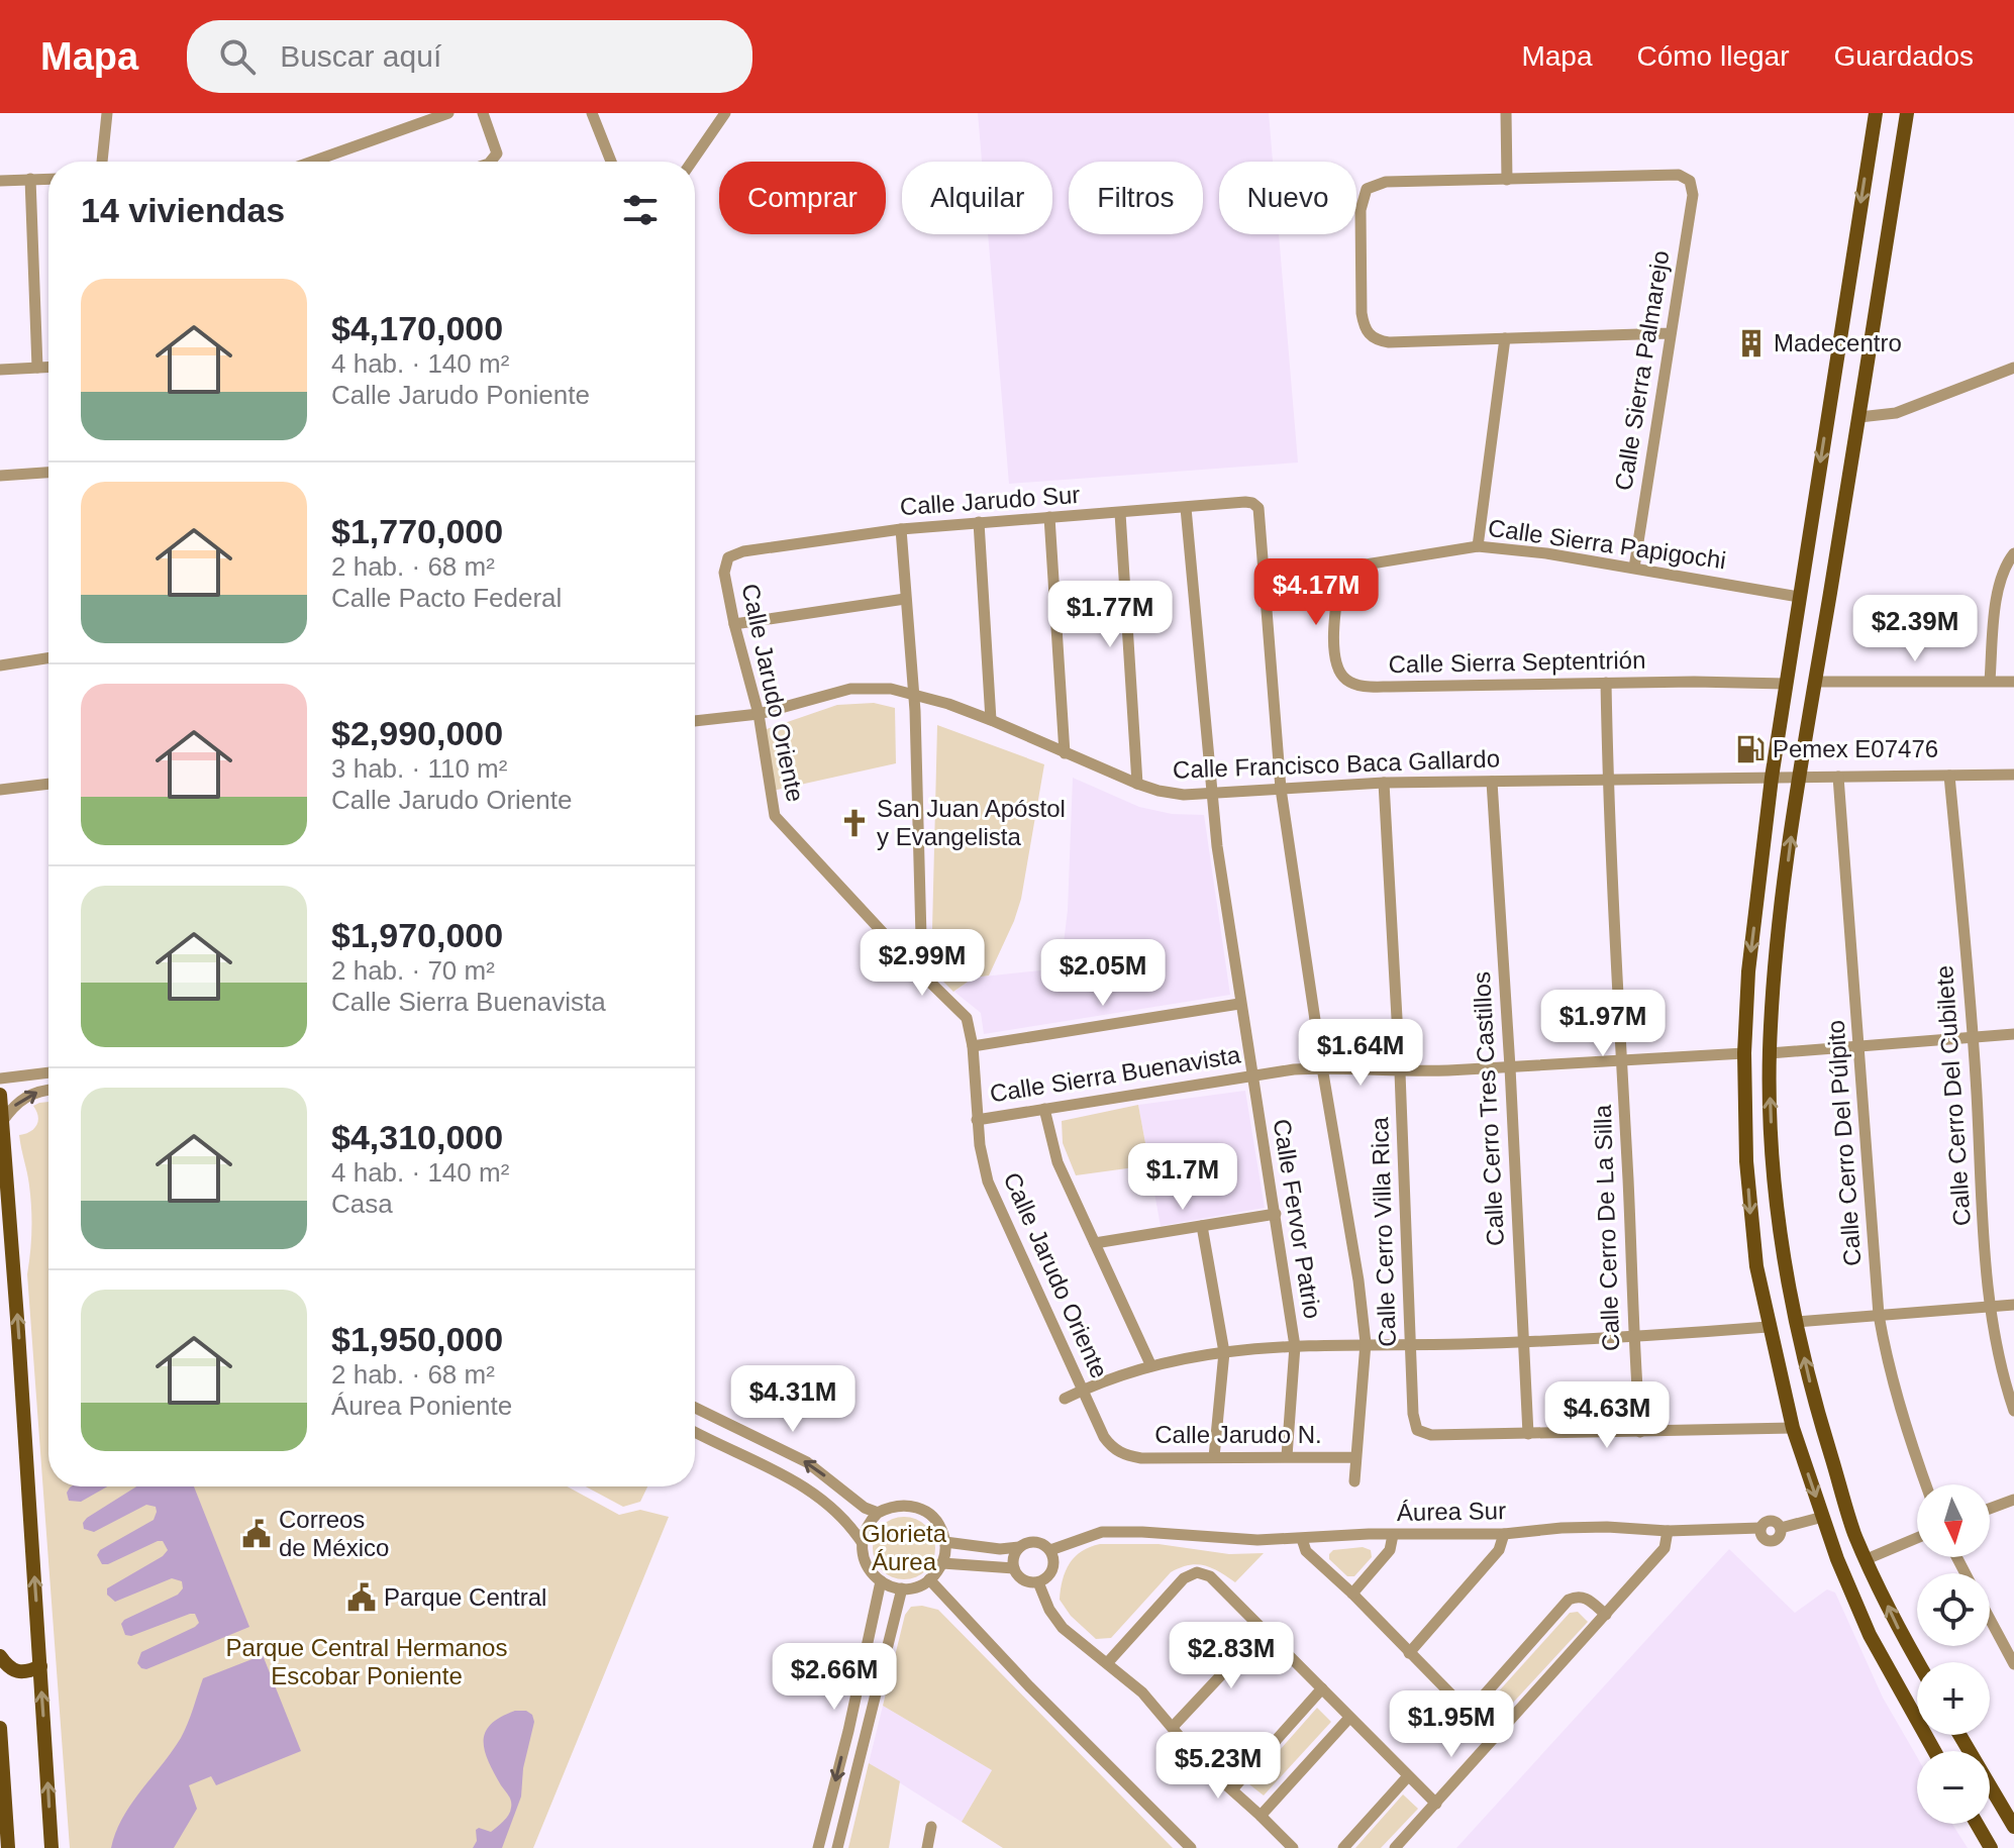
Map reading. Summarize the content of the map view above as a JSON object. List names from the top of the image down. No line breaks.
{"streets":{"street":["Calle Sierra Palmarejo","Calle Jarudo Sur","Calle Sierra Papigochi","Calle Sierra Septentrión","Calle Jarudo Oriente","Calle Francisco Baca Gallardo","Calle Sierra Buenavista","Calle Cerro Del Cubilete","Calle Cerro Tres Castillos","Calle Cerro Del Púlpito","Calle Fervor Patrio","Calle Cerro De La Silla","Calle Cerro Villa Rica","Calle Jarudo N.","Áurea Sur"]},"crossings":[["Calle Sierra Palmarejo","Calle Sierra Papigochi"],["Calle Jarudo Sur","Calle Sierra Papigochi"],["Calle Jarudo Sur","Calle Jarudo Oriente"],["Calle Jarudo Sur","Calle Fervor Patrio"],["Calle Sierra Papigochi","Calle Sierra Septentrión"],["Calle Sierra Septentrión","Calle Cerro De La Silla"],["Calle Jarudo Oriente","Calle Francisco Baca Gallardo"],["Calle Jarudo Oriente","Calle Sierra Buenavista"],["Calle Jarudo Oriente","Calle Jarudo N."],["Calle Francisco Baca Gallardo","Calle Cerro Del Cubilete"],["Calle Francisco Baca Gallardo","Calle Cerro Tres Castillos"],["Calle Francisco Baca Gallardo","Calle Cerro Del Púlpito"],["Calle Francisco Baca Gallardo","Calle Fervor Patrio"],["Calle Francisco Baca Gallardo","Calle Cerro De La Silla"],["Calle Francisco Baca Gallardo","Calle Cerro Villa Rica"],["Calle Sierra Buenavista","Calle Cerro Tres Castillos"],["Calle Sierra Buenavista","Calle Fervor Patrio"],["Calle Sierra Buenavista","Calle Cerro De La Silla"],["Calle Sierra Buenavista","Calle Cerro Villa Rica"],["Calle Cerro Tres Castillos","Calle Cerro Villa Rica"],["Calle Fervor Patrio","Calle Jarudo N."]],"parks":["Glorieta Áurea","Parque Central Hermanos Escobar Poniente"],"places":{"building":["Madecentro"],"fuel station":["Pemex E07476"],"church":["San Juan Apóstol y Evangelista"],"public building":["Correos de México","Parque Central"]},"north":"bottom","page":{"header":"Mapa","search":"Buscar aquí","nav":["Mapa","Cómo llegar","Guardados"],"chip":["Comprar","Alquilar","Filtros","Nuevo"],"heading":"14 viviendas","list":[{"name":"$4,170,000","note":"4 hab. · 140 m² · Calle Jarudo Poniente"},{"name":"$1,770,000","note":"2 hab. · 68 m² · Calle Pacto Federal"},{"name":"$2,990,000","note":"3 hab. · 110 m² · Calle Jarudo Oriente"},{"name":"$1,970,000","note":"2 hab. · 70 m² · Calle Sierra Buenavista"},{"name":"$4,310,000","note":"4 hab. · 140 m² · Casa"},{"name":"$1,950,000","note":"2 hab. · 68 m² · Áurea Poniente"}],"price":["$4.17M","$1.77M","$2.39M","$2.99M","$2.05M","$1.97M","$1.64M","$1.7M","$4.31M","$4.63M","$2.83M","$2.66M","$1.95M","$5.23M"],"map_buttons":["+","−"]}}
